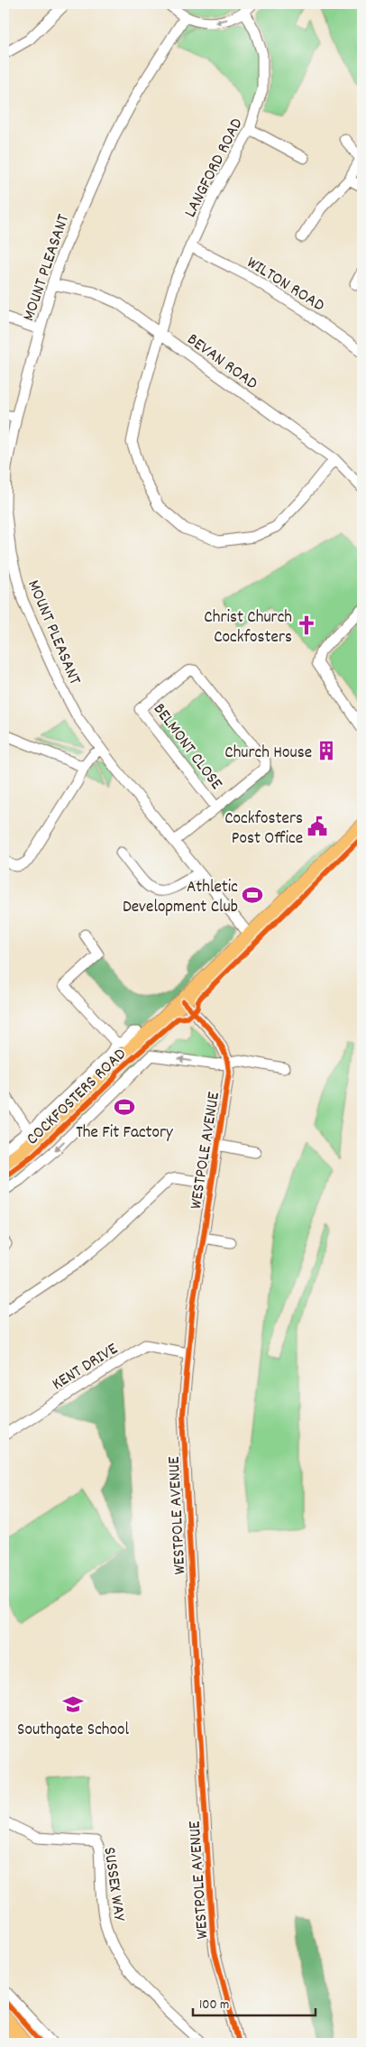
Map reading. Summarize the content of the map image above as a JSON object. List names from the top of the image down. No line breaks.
{"streets":{"main road":["COCKFOSTERS ROAD"],"street":["LANGFORD ROAD","MOUNT PLEASANT","WILTON ROAD","BEVAN ROAD","BELMONT CLOSE","WESTPOLE AVENUE","KENT DRIVE","SUSSEX WAY"]},"crossings":[["LANGFORD ROAD","WILTON ROAD"],["LANGFORD ROAD","BEVAN ROAD"],["MOUNT PLEASANT","BEVAN ROAD"],["MOUNT PLEASANT","BELMONT CLOSE"],["MOUNT PLEASANT","COCKFOSTERS ROAD"],["COCKFOSTERS ROAD","WESTPOLE AVENUE"],["WESTPOLE AVENUE","KENT DRIVE"]],"places":{"church":["Christ Church Cockfosters"],"building":["Church House"],"public building":["Cockfosters Post Office"],"sports":["Athletic Development Club","The Fit Factory"],"school or university":["Southgate School"]},"scale_bar":"100 m"}
